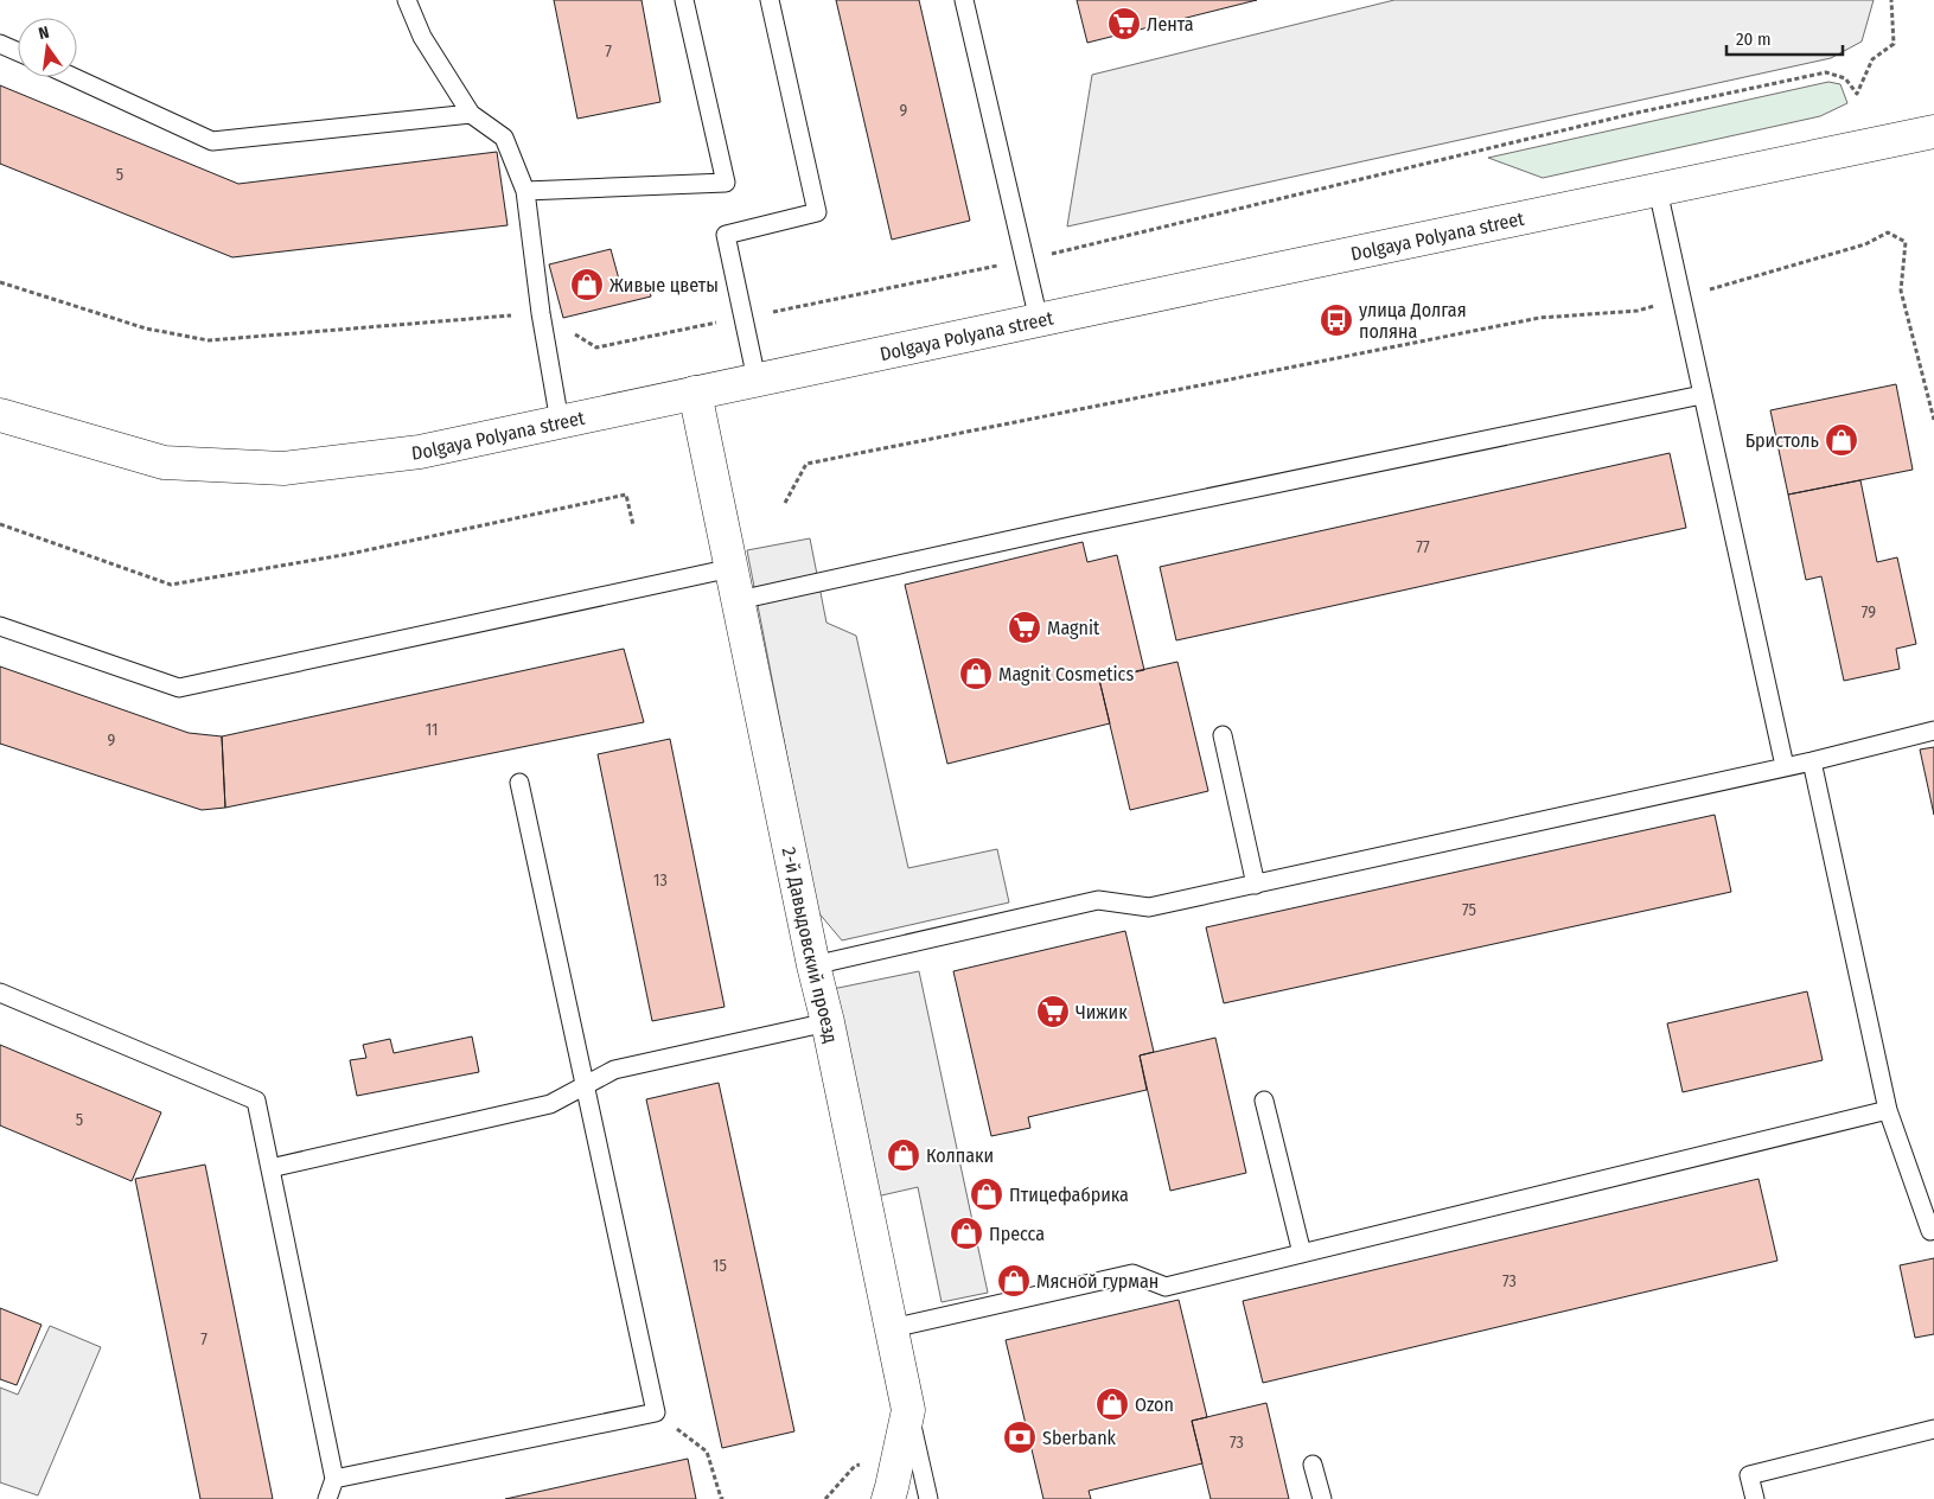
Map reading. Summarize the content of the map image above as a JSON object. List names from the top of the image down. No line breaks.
{"streets":{"main road":["Dolgaya Polyana street","2-й Давыдовский проезд"]},"crossings":[["Dolgaya Polyana street","2-й Давыдовский проезд"]],"places":{"supermarket":["Лента","Magnit","Чижик"],"shop":["Живые цветы","Бристоль","Magnit Cosmetics","Колпаки","Птицефабрика","Пресса","Мясной гурман","Ozon"],"bus stop":["улица Долгая поляна"],"bank":["Sberbank"]},"house_numbers":["7","9","5","77","79","11","9","13","75","5","15","73","7","73"],"scale_bar":"20 m","north":"top"}
